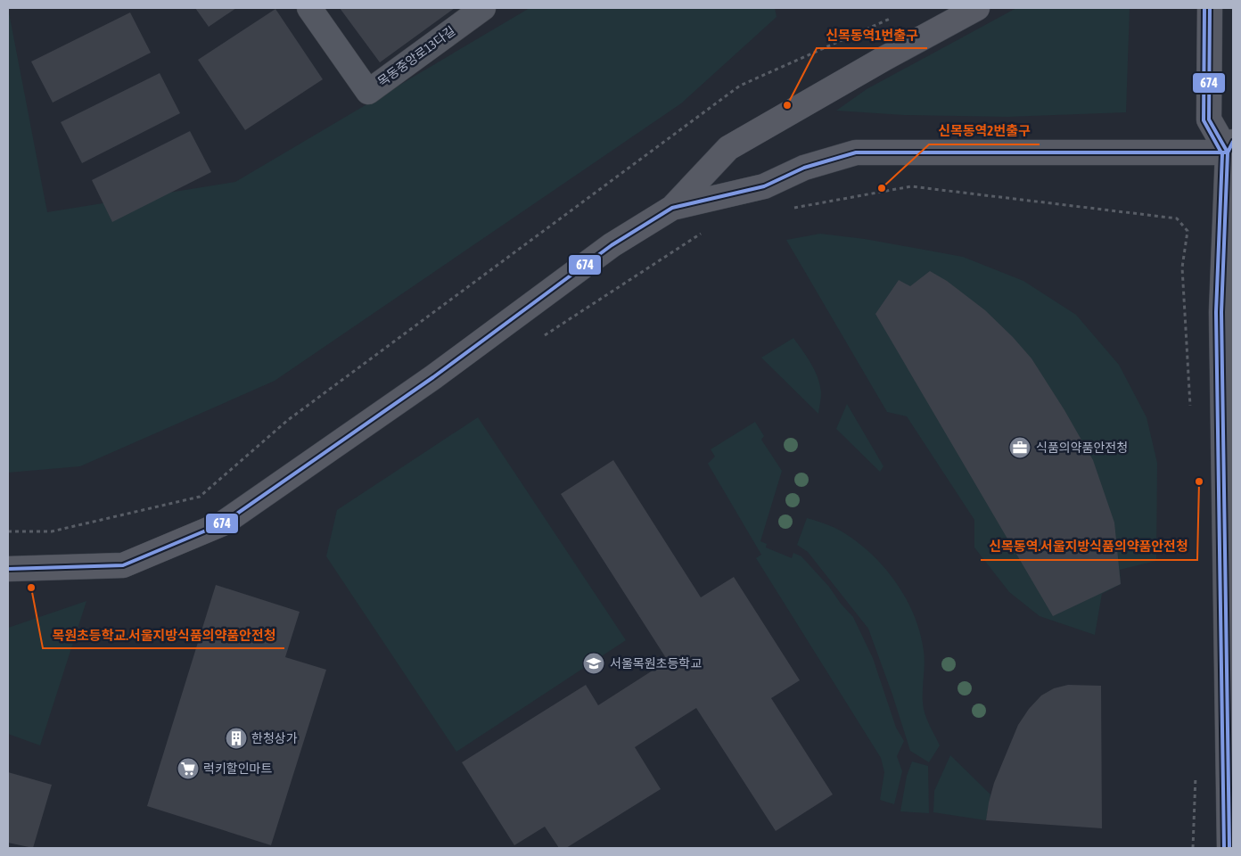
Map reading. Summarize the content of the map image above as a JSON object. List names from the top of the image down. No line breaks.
{"streets":{"street":["목동중앙로13다길"]},"places":{"other":["신목동역1번출구","신목동역2번출구","신목동역.서울지방식품의약품안전청","목원초등학교.서울지방식품의약품안전청"],"office":["식품의약품안전청"],"school or university":["서울목원초등학교"],"building":["한청상가"],"supermarket":["럭키할인마트"]},"lines":["transit line 674"]}
